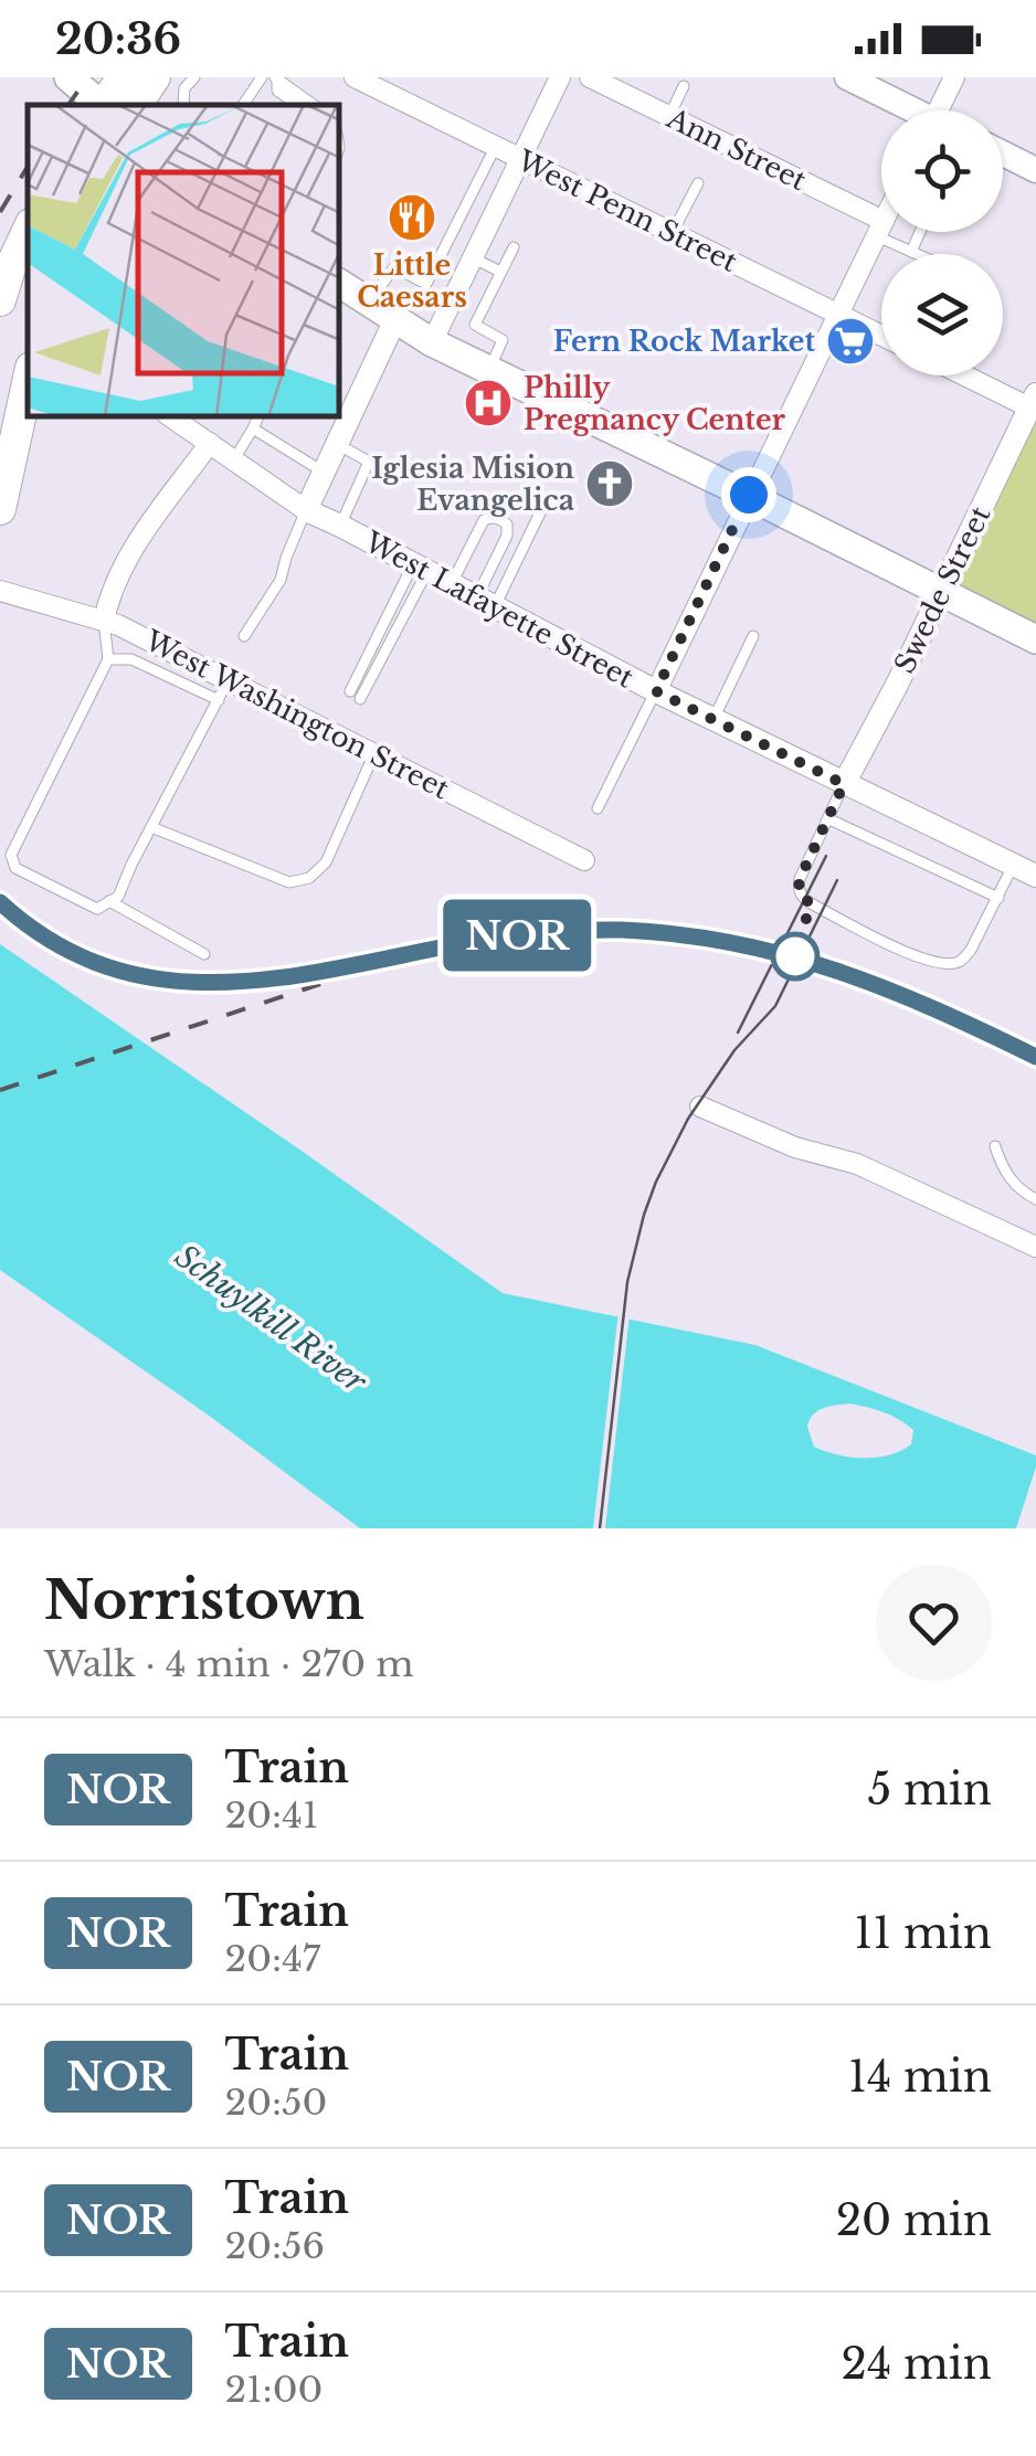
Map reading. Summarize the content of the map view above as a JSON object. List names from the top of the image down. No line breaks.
{"streets":{"street":["Ann Street","West Penn Street","Swede Street","West Lafayette Street","West Washington Street"]},"crossings":[["Swede Street","West Lafayette Street"]],"water":["Schuylkill River"],"places":{"restaurant":["Little Caesars"],"supermarket":["Fern Rock Market"],"hospital":["Philly Pregnancy Center"],"church":["Iglesia Mision Evangelica"]},"page":{"status":"20:36","on_map":"NOR","heading":["Norristown","Walk · 4 min · 270 m"],"list":[{"mark":"NOR","name":"Train","note":"20:41","value":"5 min"},{"mark":"NOR","name":"Train","note":"20:47","value":"11 min"},{"mark":"NOR","name":"Train","note":"20:50","value":"14 min"},{"mark":"NOR","name":"Train","note":"20:56","value":"20 min"},{"mark":"NOR","name":"Train","note":"21:00","value":"24 min"}]}}
